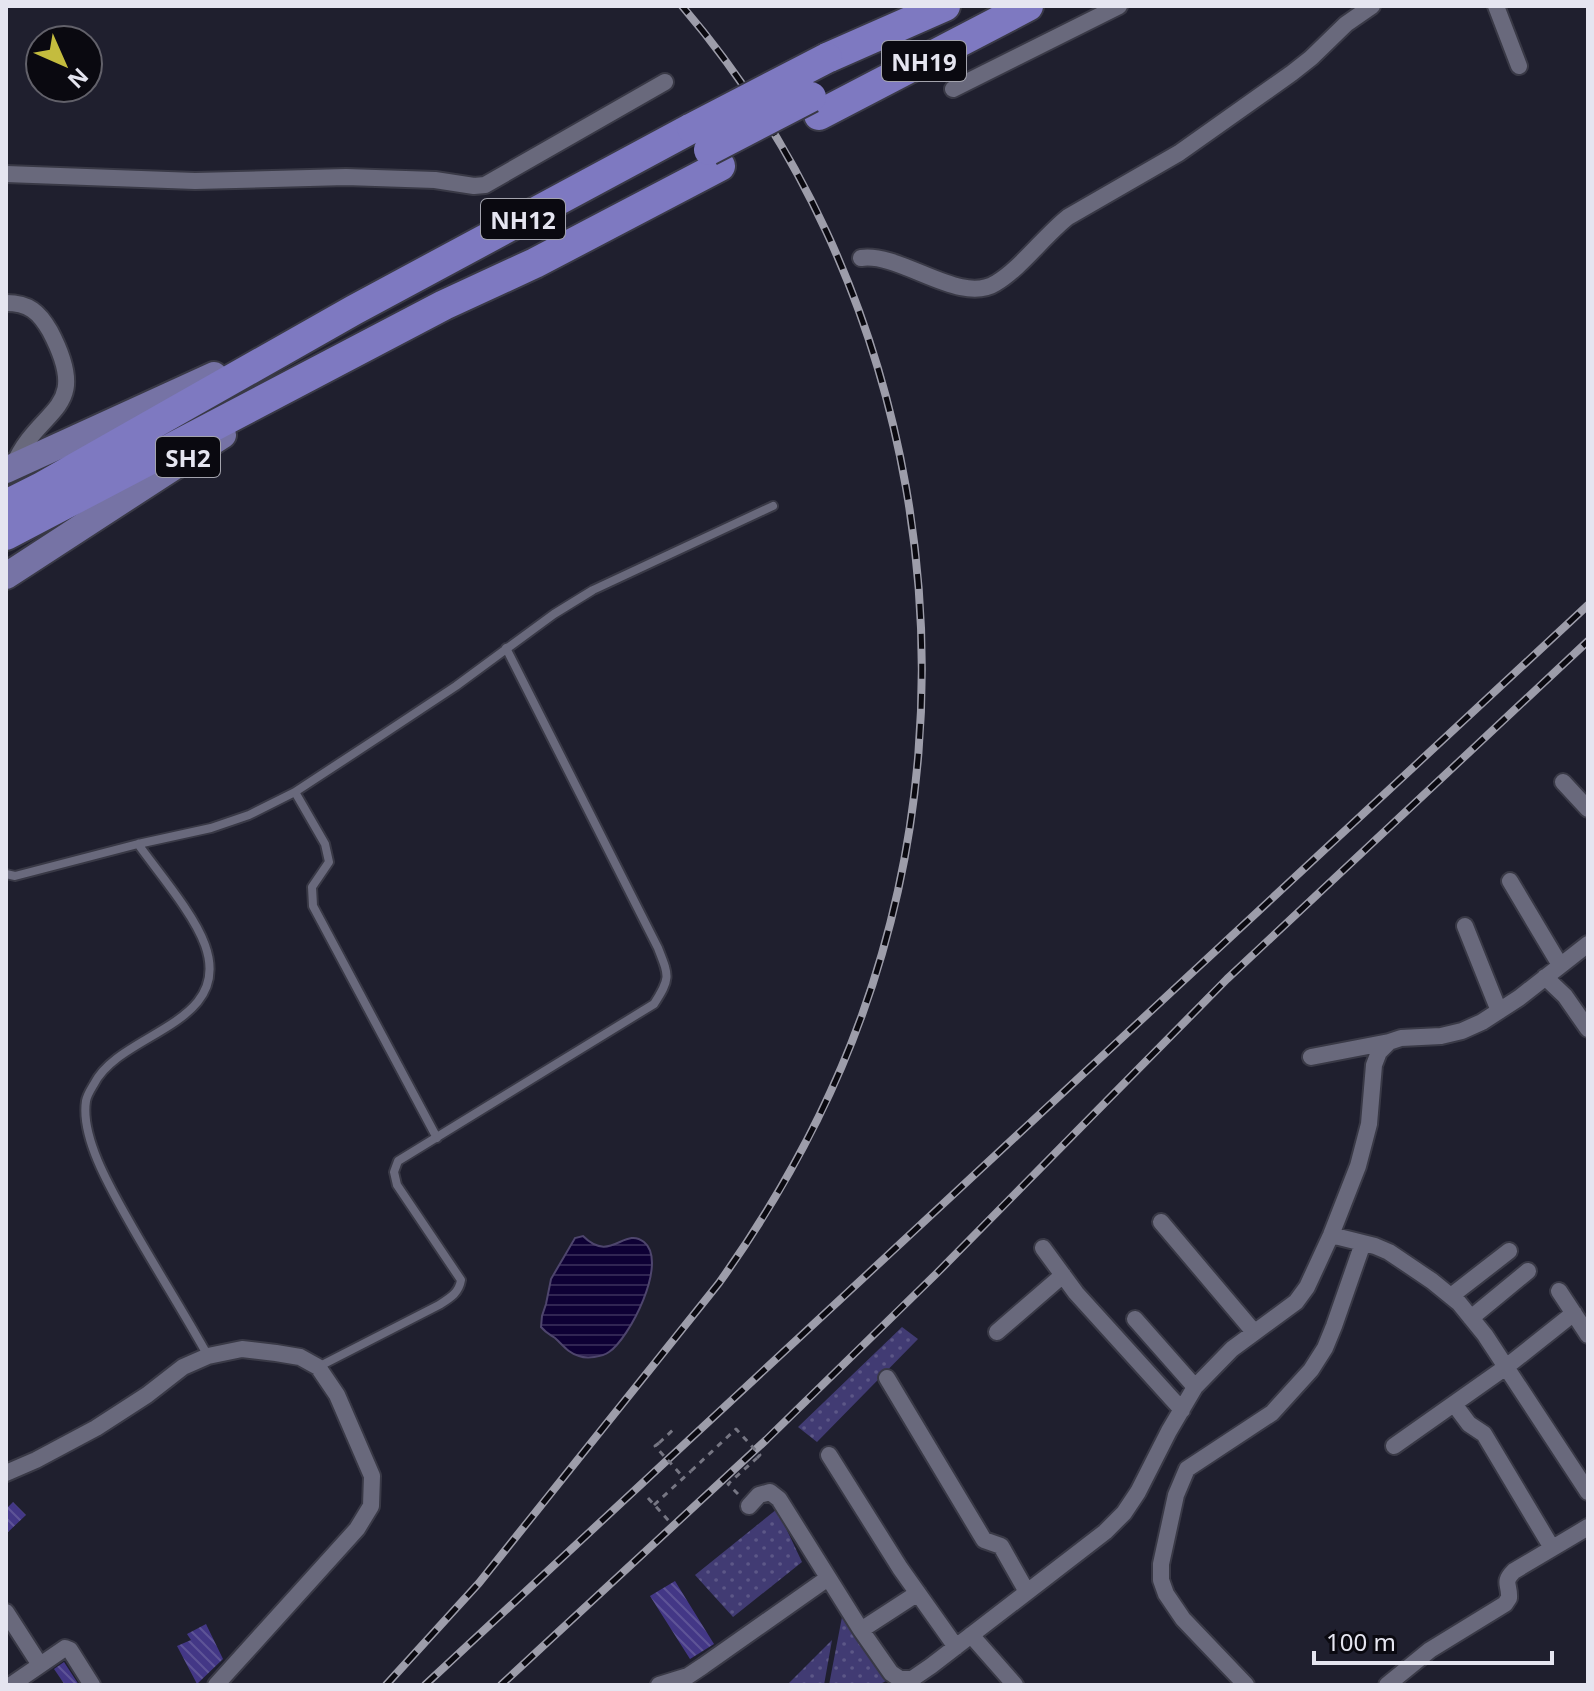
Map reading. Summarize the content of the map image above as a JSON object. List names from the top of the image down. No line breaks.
{"streets":{"highway":["NH19","NH12"],"main road":["SH2"]},"crossings":[["NH19","NH12"],["NH19","SH2"],["NH12","SH2"]],"scale_bar":"100 m","north":"bottom right"}
